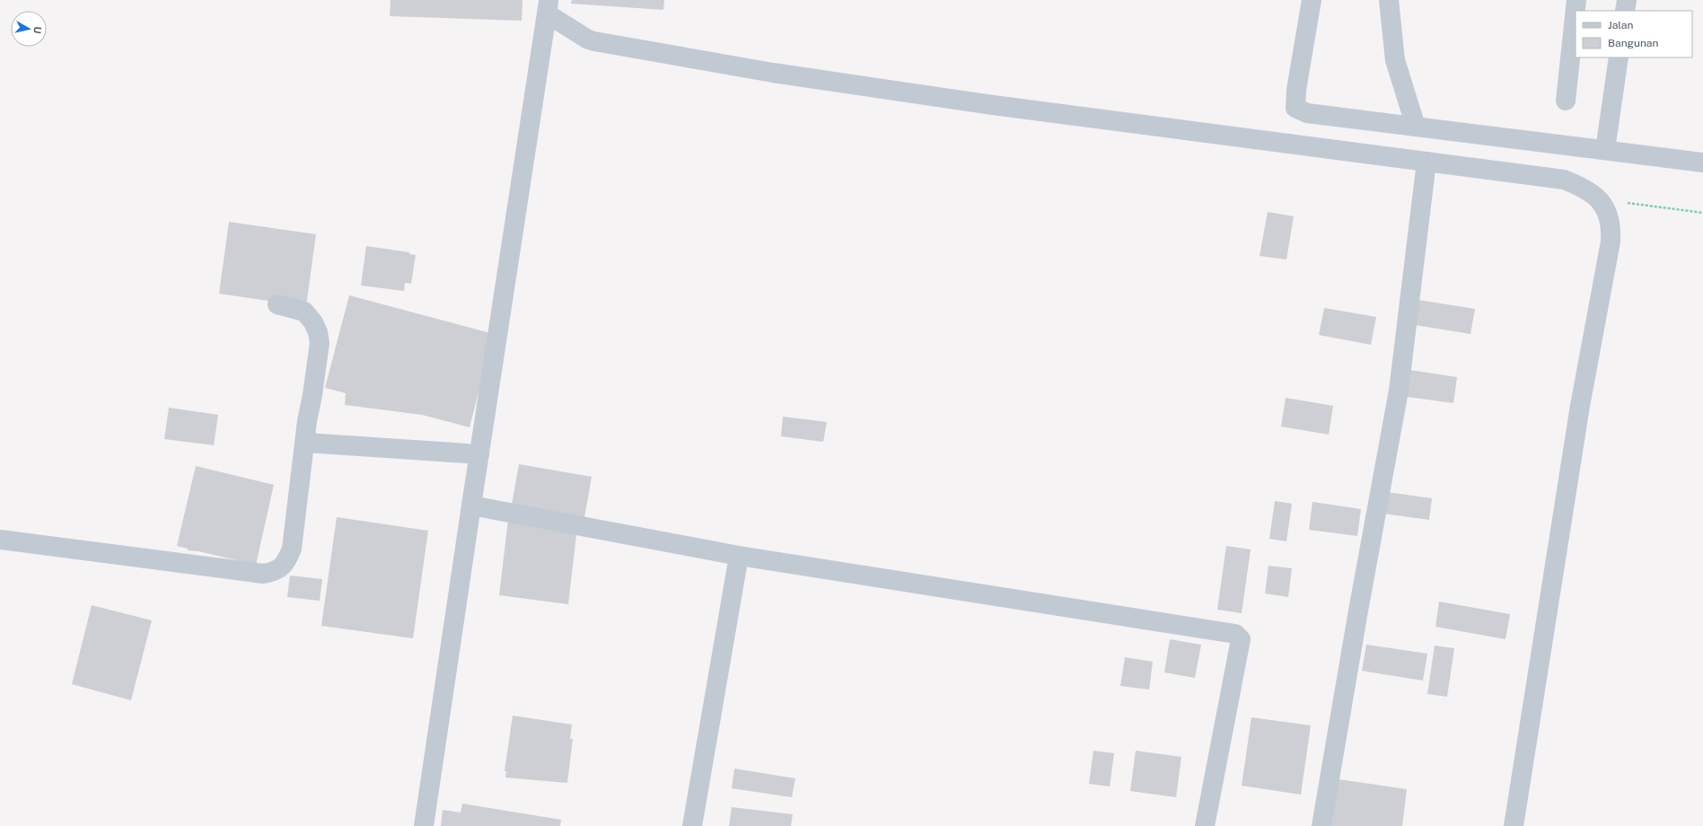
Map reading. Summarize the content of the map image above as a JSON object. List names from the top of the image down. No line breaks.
{"legend":["Jalan","Bangunan"],"north":"right"}
